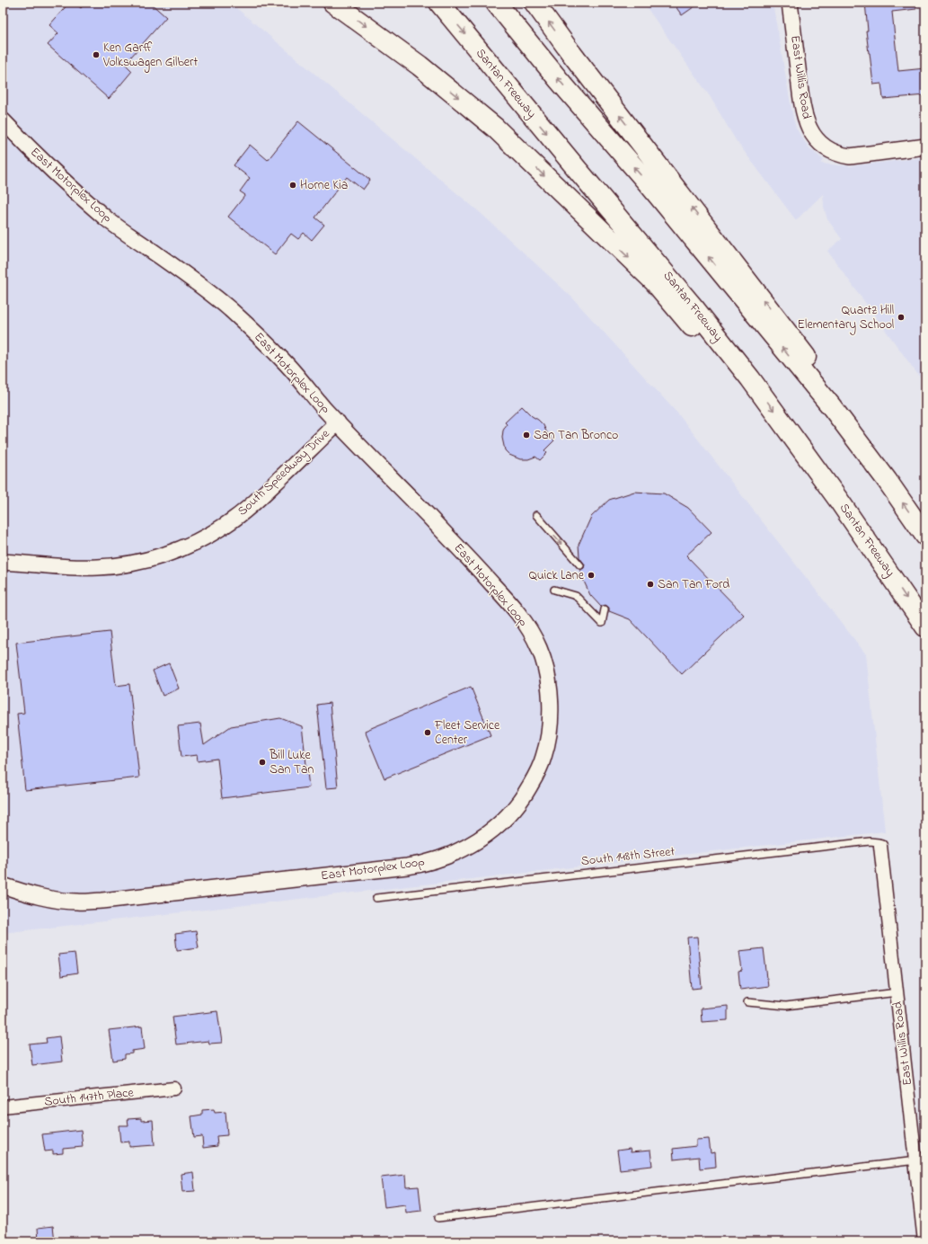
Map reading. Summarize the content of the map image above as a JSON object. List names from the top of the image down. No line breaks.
{"streets":{"highway":["Santan Freeway"],"street":["East Willis Road","East Motorplex Loop","South Speedway Drive","South 147th Place"],"lane":["South 148th Street"]},"crossings":[["East Willis Road","South 148th Street"],["East Motorplex Loop","South Speedway Drive"]],"places":["Ken Garff Volkswagen Gilbert","Horne Kia","Quartz Hill Elementary School","San Tan Bronco","Quick Lane","San Tan Ford","Fleet Service Center","Bill Luke San Tan"]}
